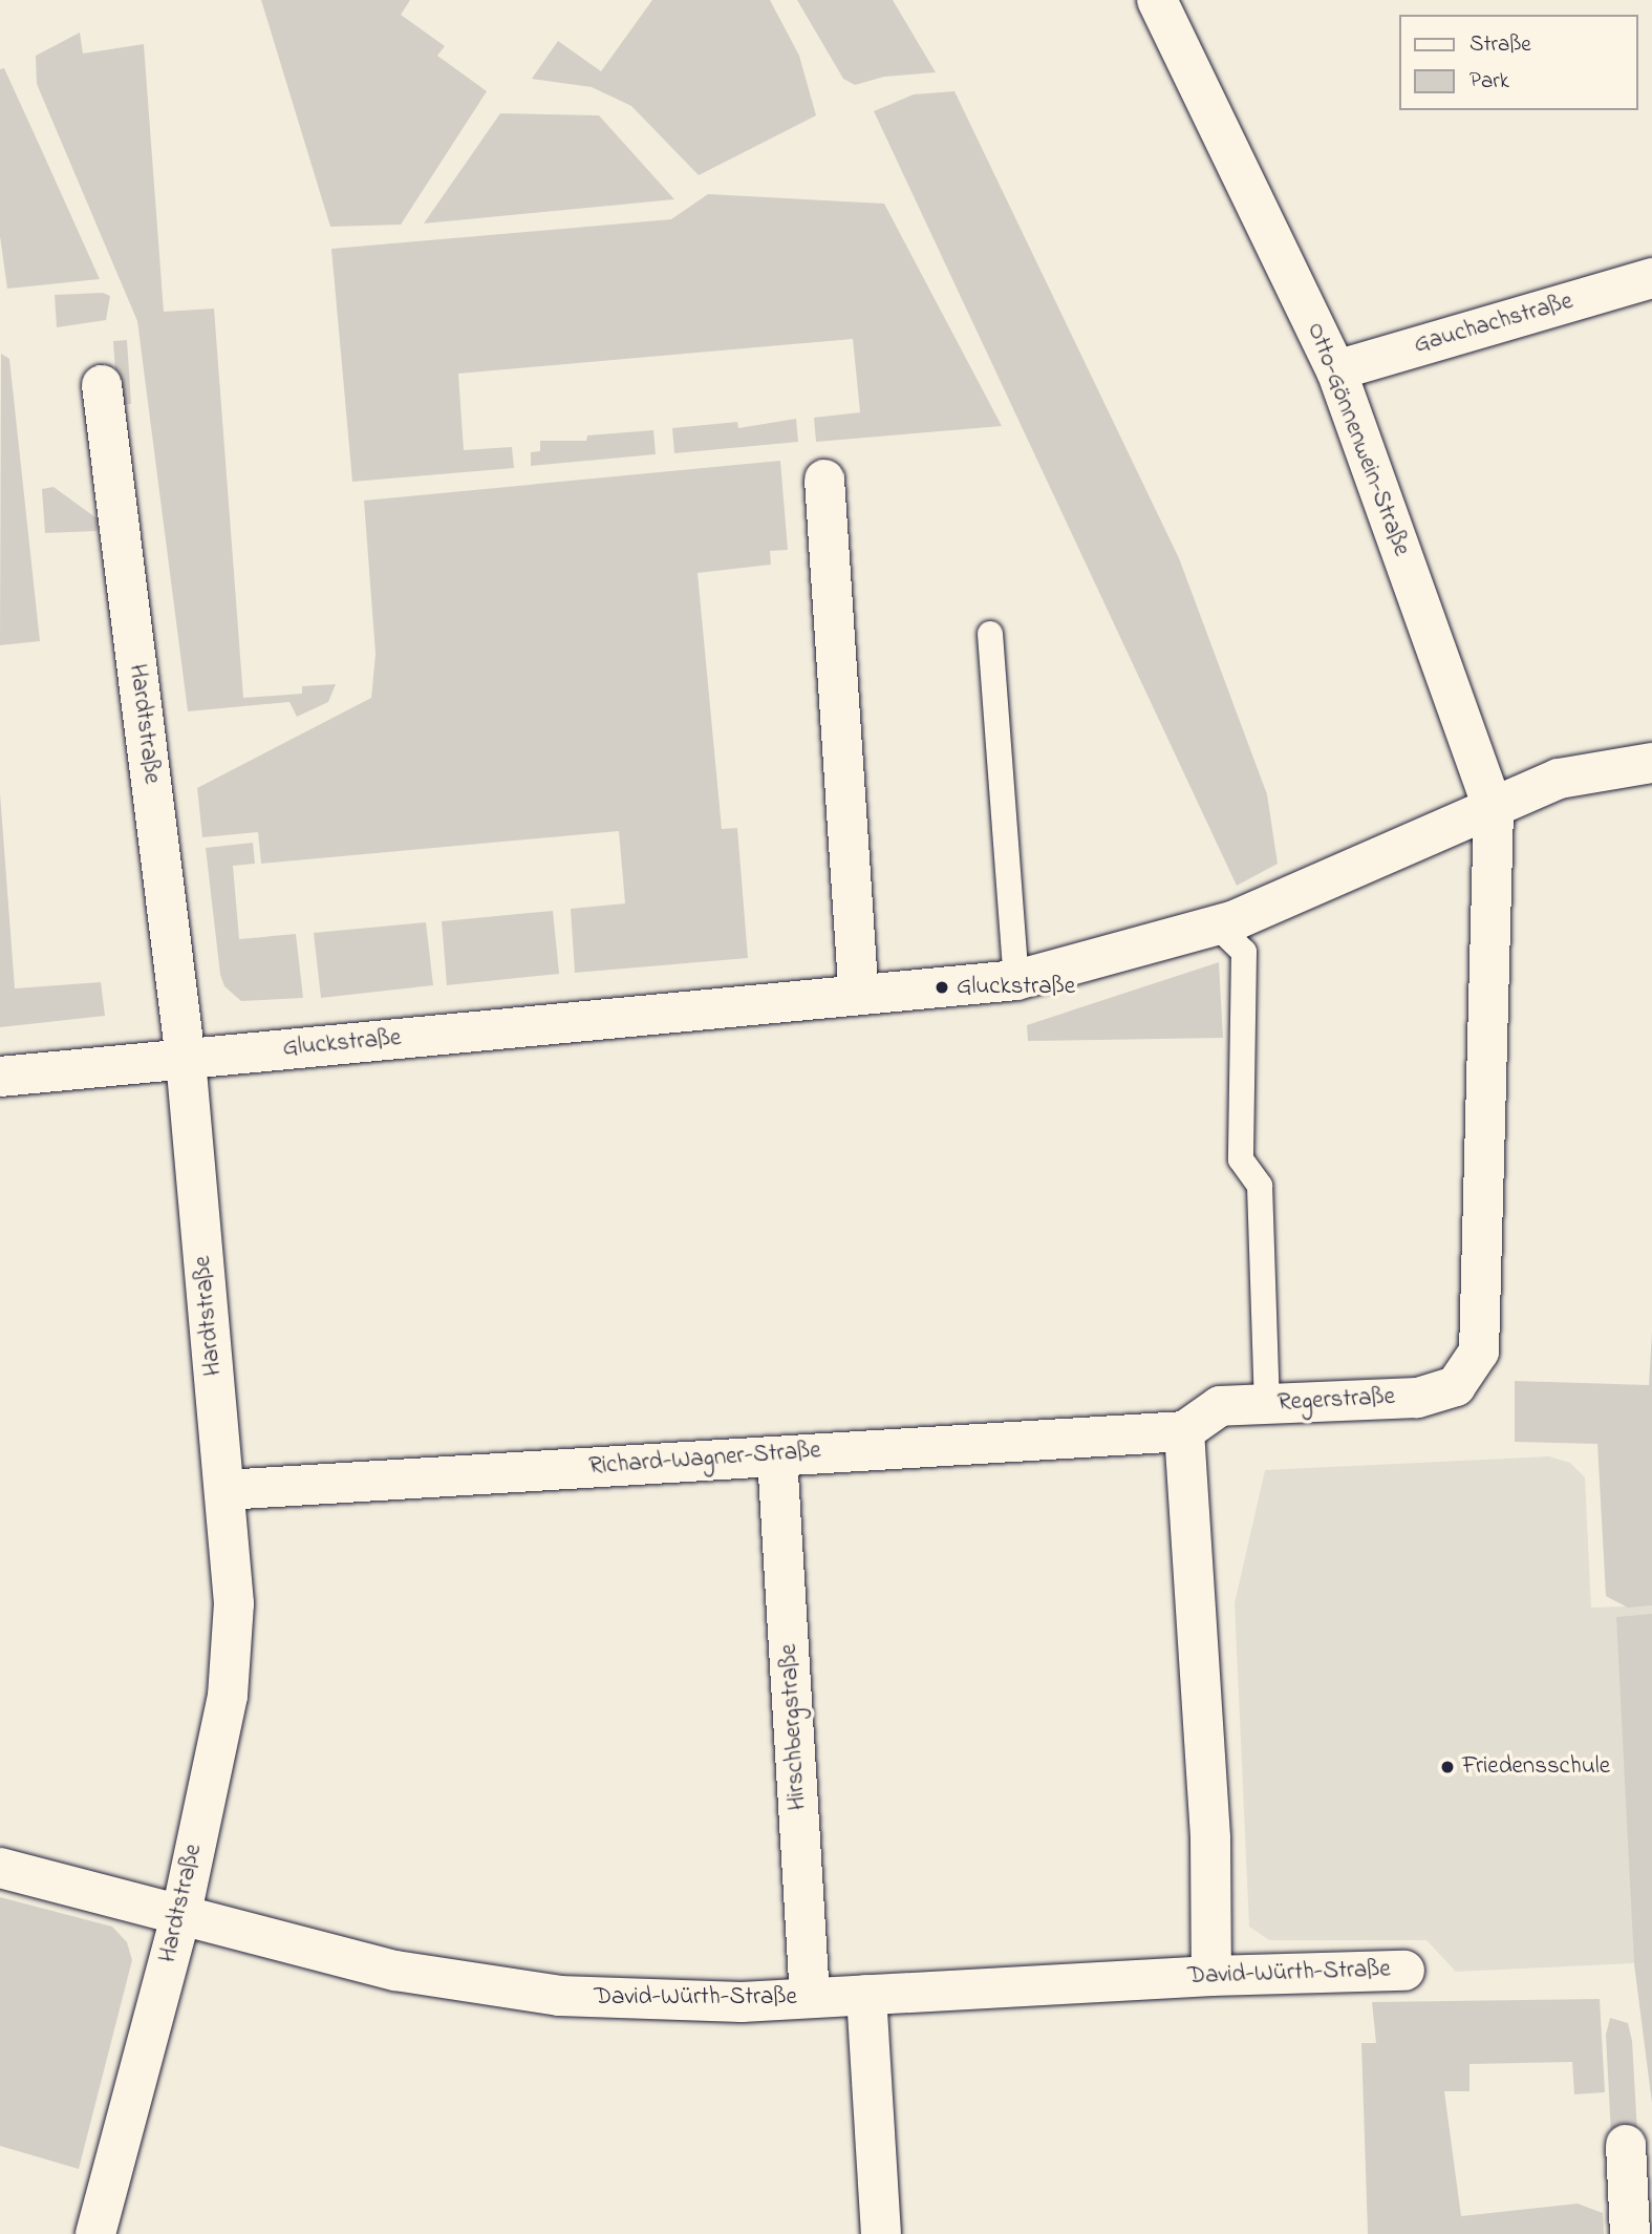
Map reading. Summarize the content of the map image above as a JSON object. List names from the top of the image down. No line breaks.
{"streets":{"street":["Gauchachstraße","Otto-Gönnenwein-Straße","Hardtstraße","Gluckstraße","Regerstraße","Richard-Wagner-Straße","Hirschbergstraße","David-Würth-Straße"]},"crossings":[["Gauchachstraße","Otto-Gönnenwein-Straße"],["Otto-Gönnenwein-Straße","Gluckstraße"],["Otto-Gönnenwein-Straße","Regerstraße"],["Hardtstraße","Gluckstraße"],["Hardtstraße","Richard-Wagner-Straße"],["Hardtstraße","David-Würth-Straße"],["Gluckstraße","Regerstraße"],["Regerstraße","Richard-Wagner-Straße"],["Richard-Wagner-Straße","Hirschbergstraße"],["Hirschbergstraße","David-Würth-Straße"]],"places":["Gluckstraße","Friedensschule"],"legend":["Straße","Park"]}
